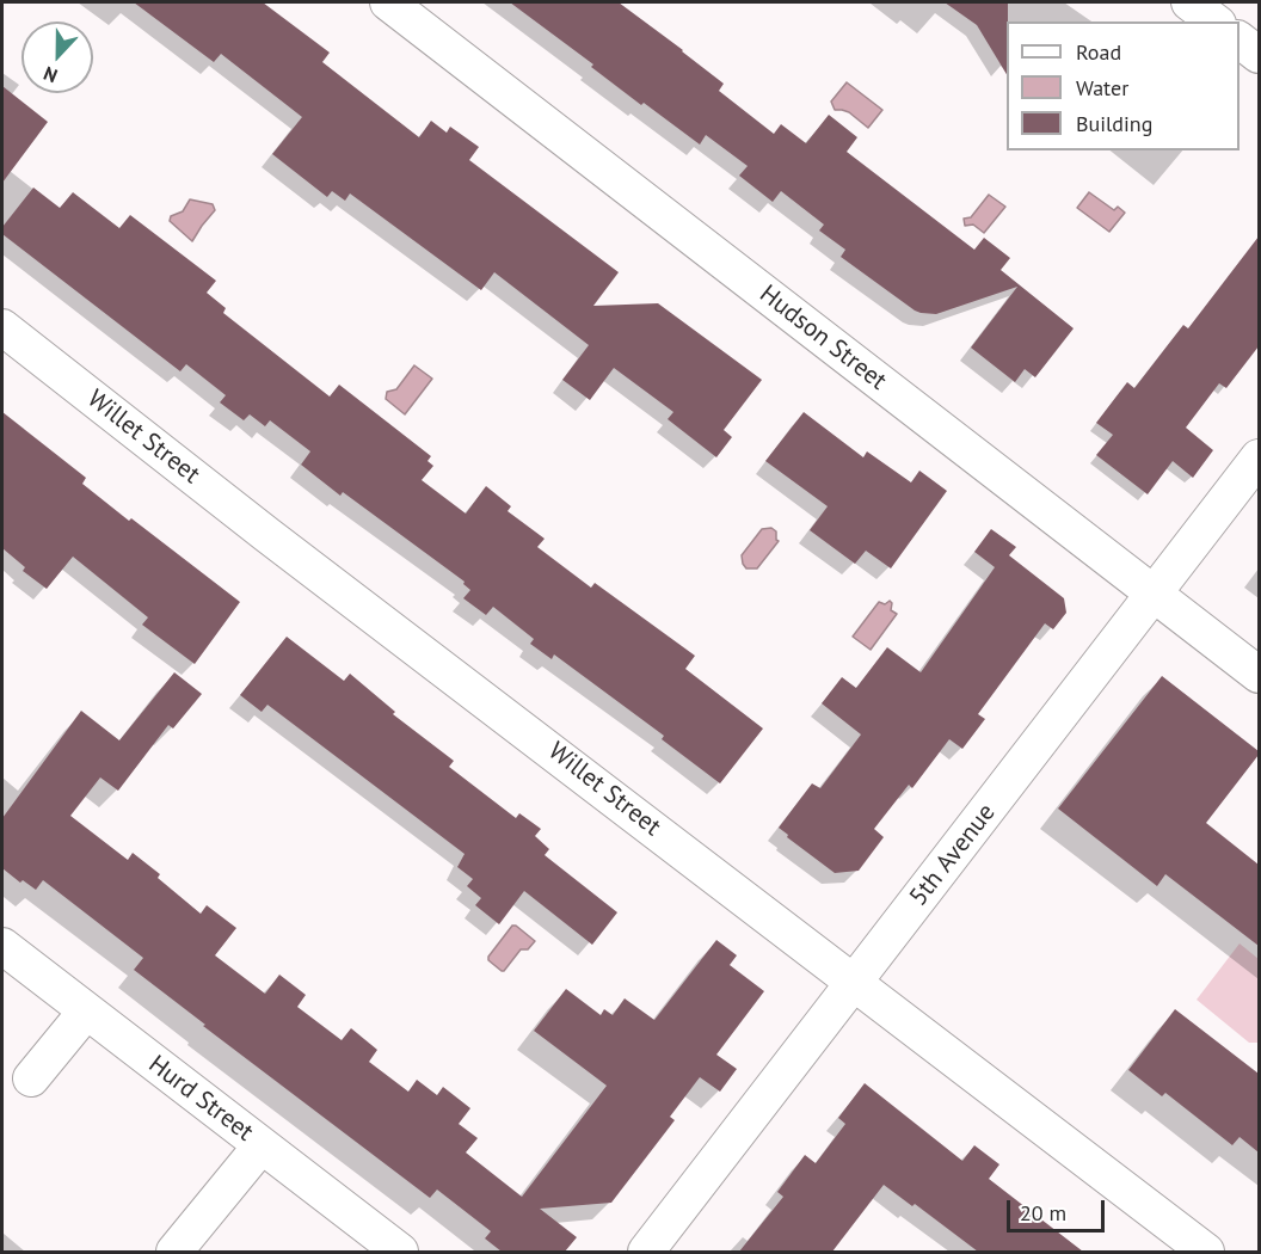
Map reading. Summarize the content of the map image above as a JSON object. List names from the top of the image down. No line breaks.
{"streets":{"street":["Hudson Street","Willet Street","5th Avenue","Hurd Street"]},"crossings":[["Hudson Street","5th Avenue"],["Willet Street","5th Avenue"]],"legend":["Road","Water","Building"],"scale_bar":"20 m","north":"bottom"}
